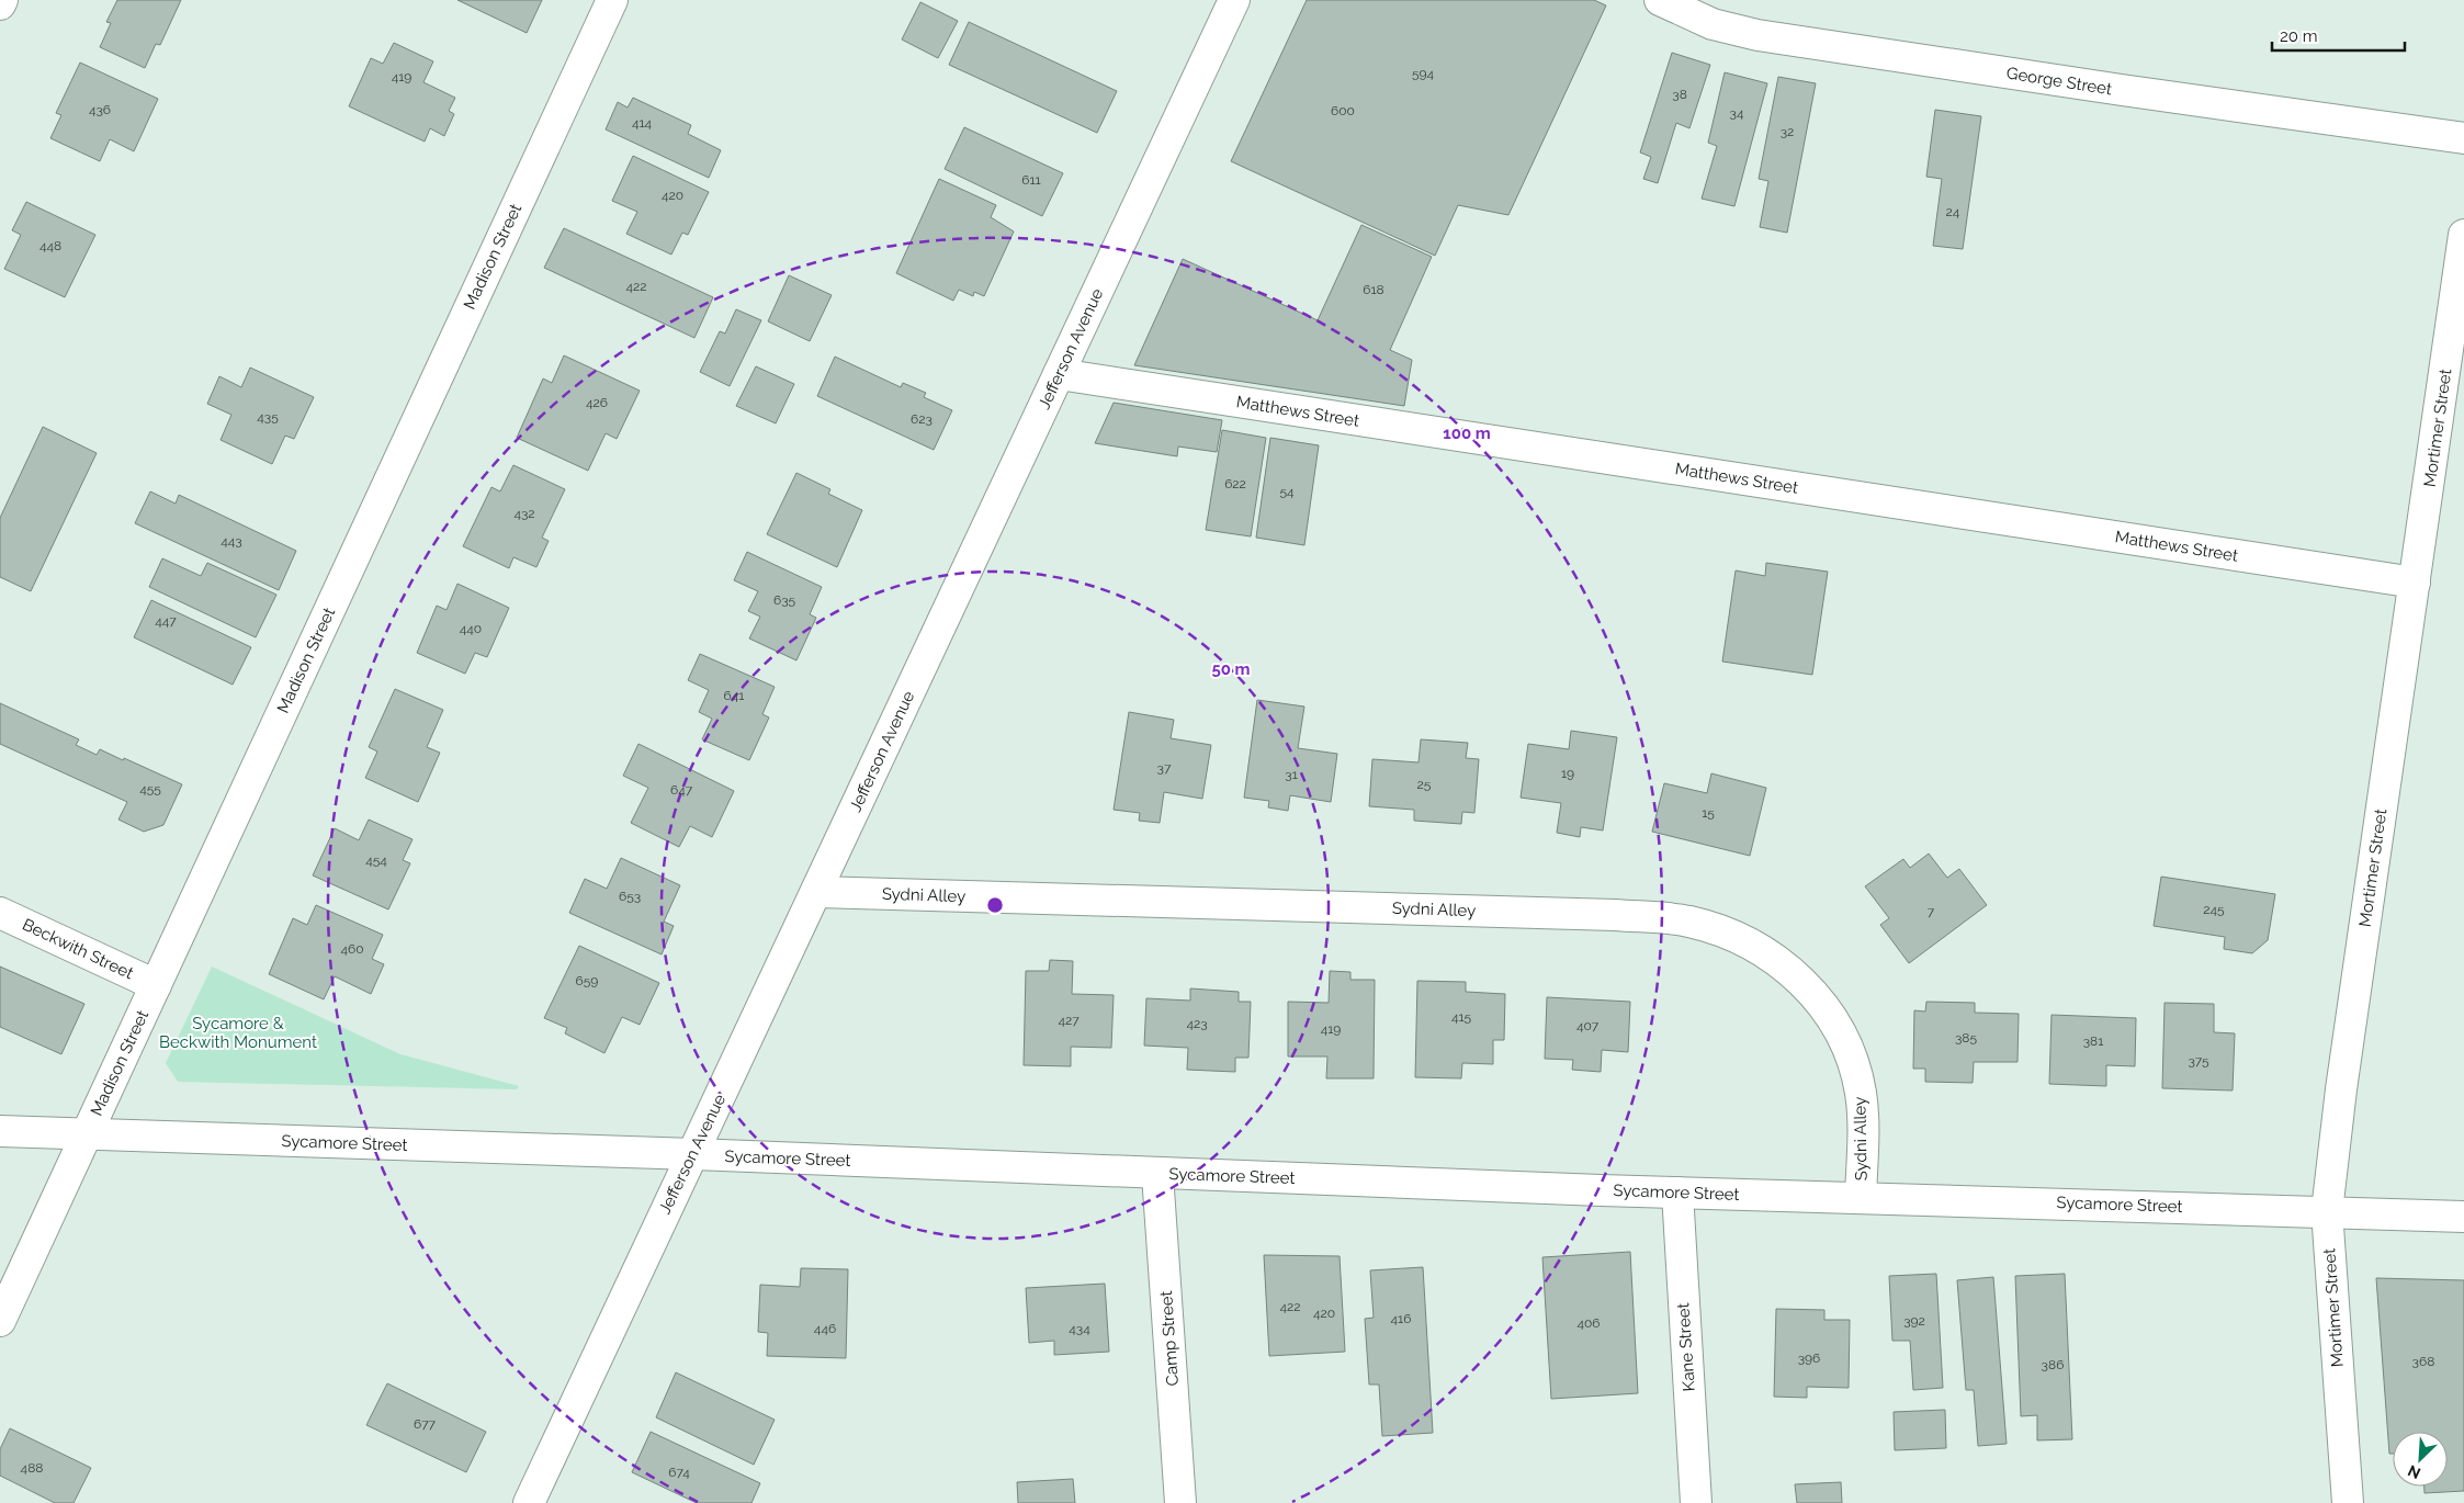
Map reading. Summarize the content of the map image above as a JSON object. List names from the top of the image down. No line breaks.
{"streets":{"street":["George Street","Madison Street","Jefferson Avenue","Matthews Street","Mortimer Street","Sydni Alley","Beckwith Street","Sycamore Street","Camp Street","Kane Street"]},"crossings":[["Madison Street","Beckwith Street"],["Madison Street","Sycamore Street"],["Jefferson Avenue","Matthews Street"],["Jefferson Avenue","Sydni Alley"],["Jefferson Avenue","Sycamore Street"],["Matthews Street","Mortimer Street"],["Mortimer Street","Sycamore Street"],["Sydni Alley","Sycamore Street"],["Sycamore Street","Camp Street"],["Sycamore Street","Kane Street"]],"parks":["Sycamore & Beckwith Monument"],"house_numbers":["594","419","38","436","600","34","414","32","611","420","24","448","422","618","426","435","623","622","54","432","443","635","447","440","641","37","19","31","25","455","647","15","454","653","245","7","460","659","415","427","423","407","419","385","381","375","422","420","416","392","406","446","434","396","368","386","677","488","674"],"scale_bar":"20 m","north":"bottom left","rings":["100 m","50 m"]}
